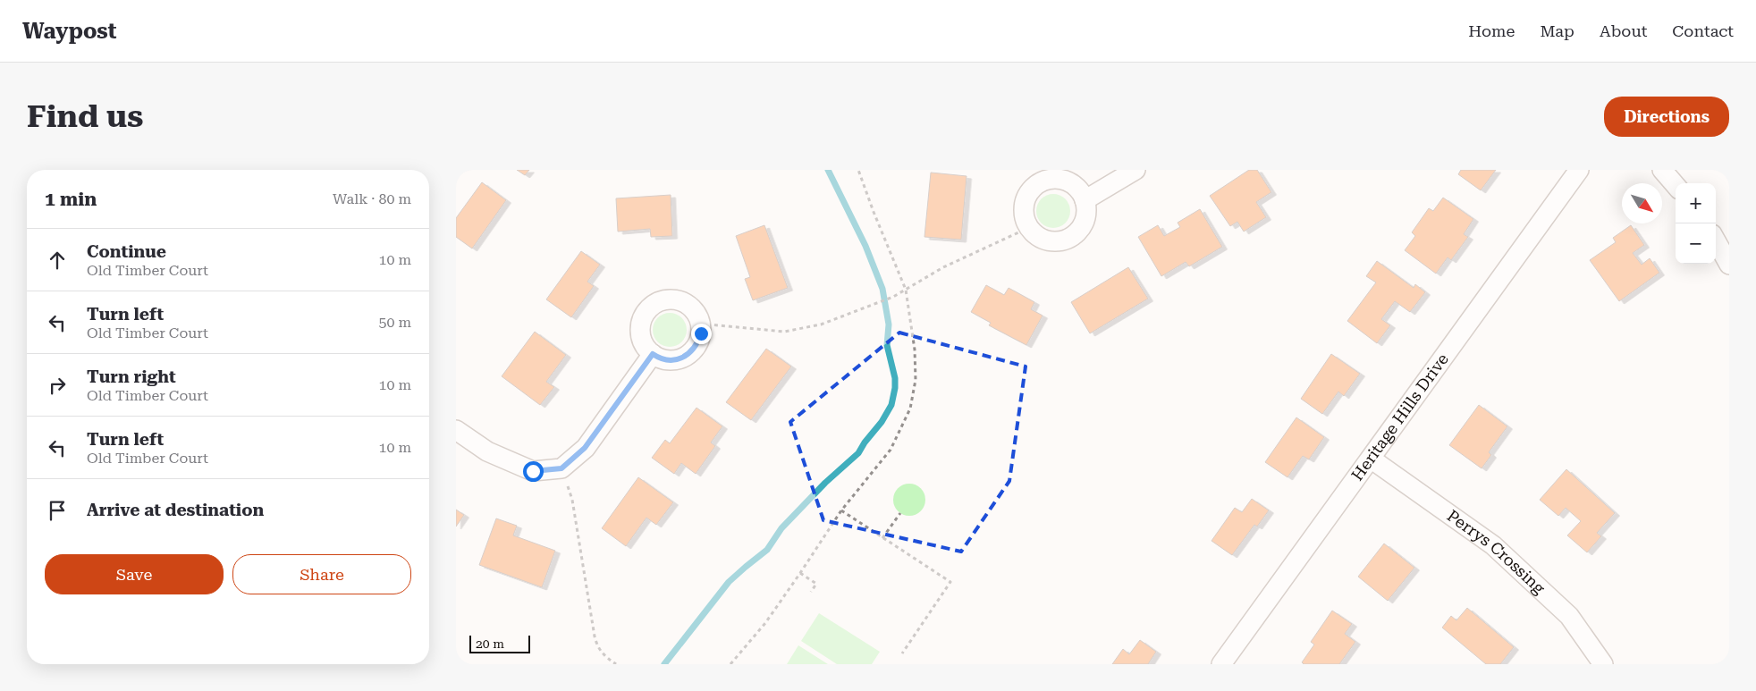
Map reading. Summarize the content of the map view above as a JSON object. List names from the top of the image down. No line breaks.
{"streets":{"street":["Heritage Hills Drive","Perrys Crossing"]},"crossings":[["Heritage Hills Drive","Perrys Crossing"]],"scale_bar":"20 m","north":"bottom right","page":{"header":"Waypost","nav":["Home","Map","About","Contact"],"buttons":["Directions",["Save","Share"]],"title":"Find us","heading":["1 min","Walk · 80 m"],"map_buttons":["+","−"],"list":[["Continue","Old Timber Court","10 m"],["Turn left","Old Timber Court","50 m"],["Turn right","Old Timber Court","10 m"],["Turn left","Old Timber Court","10 m"],"Arrive at destination"],"scale":"20 m"}}
